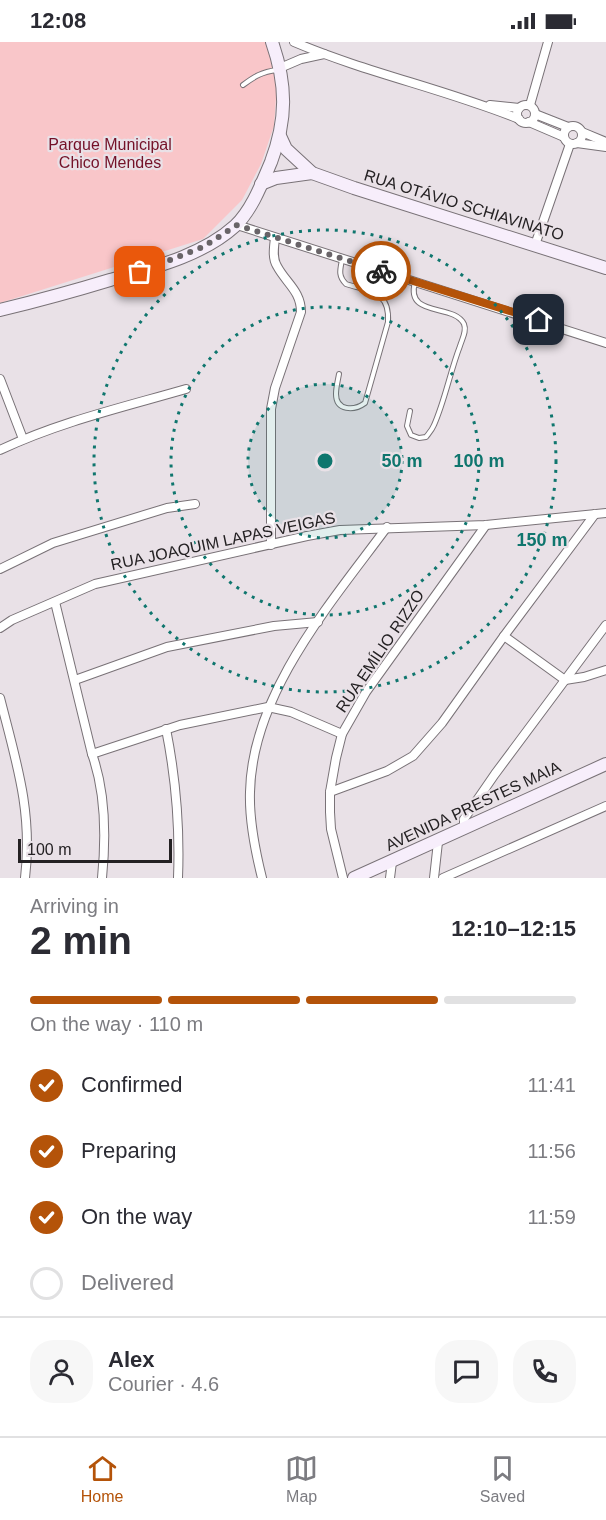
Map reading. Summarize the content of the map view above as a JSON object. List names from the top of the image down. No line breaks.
{"streets":{"street":["RUA OTÁVIO SCHIAVINATO","RUA JOAQUIM LAPAS VEIGAS","RUA EMÍLIO RIZZO","AVENIDA PRESTES MAIA"]},"crossings":[["RUA JOAQUIM LAPAS VEIGAS","RUA EMÍLIO RIZZO"]],"parks":["Parque Municipal Chico Mendes"],"scale_bar":"100 m","page":{"status":"12:08","scale":"100 m","heading":["2 min","Arriving in","12:10–12:15"],"panel":["Alex","Courier · 4.6"],"bar":"On the way · 110 m","list":[["Confirmed","11:41"],["Preparing","11:56"],["On the way","11:59"],"Delivered"],"tabs":["Home","Map","Saved"]},"rings":["50 m","100 m","150 m"]}
